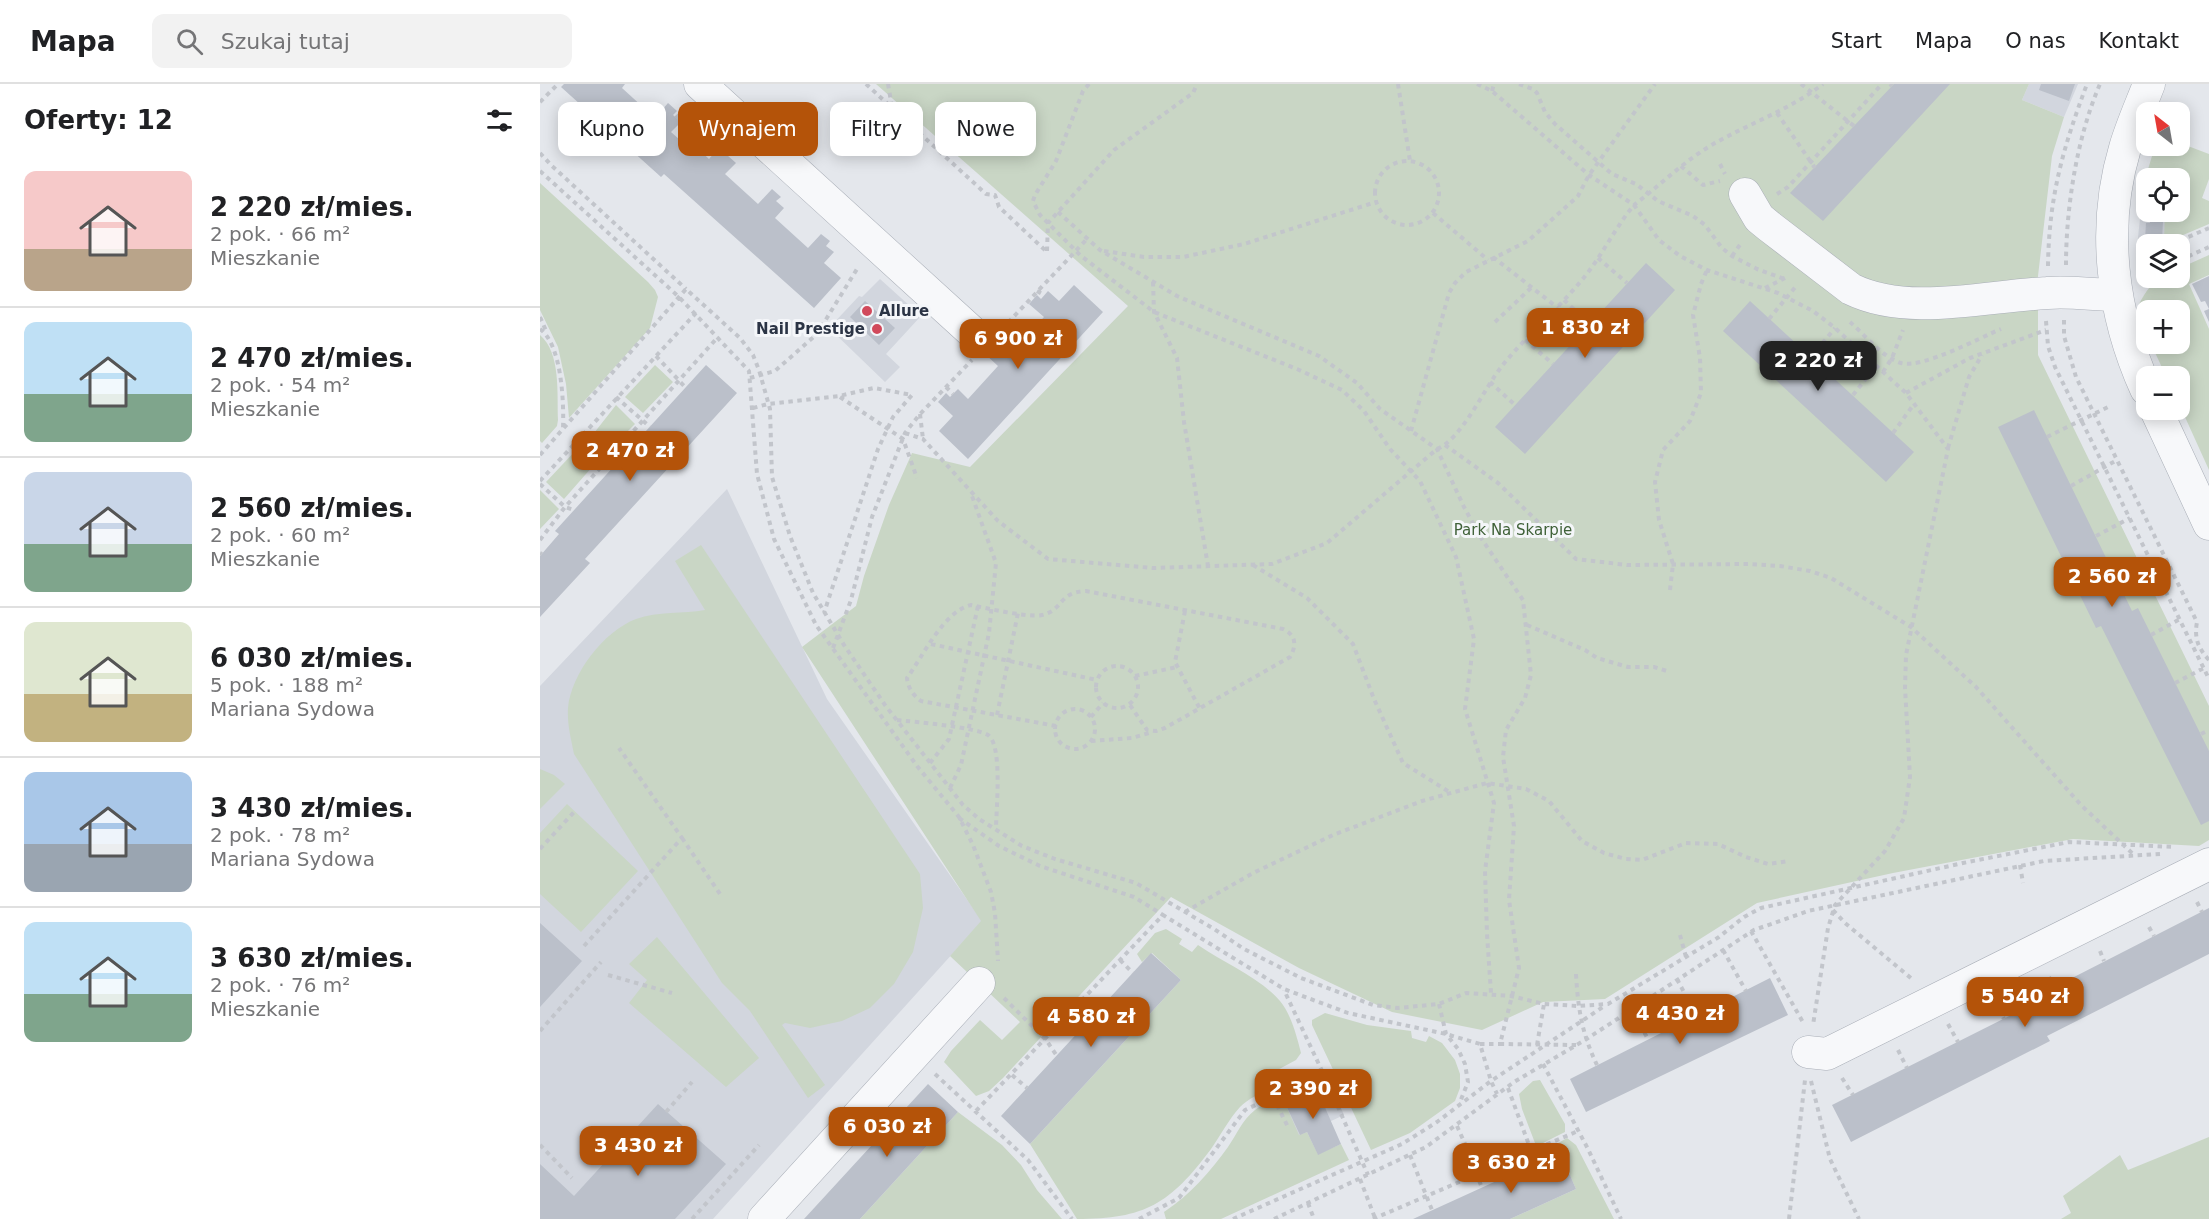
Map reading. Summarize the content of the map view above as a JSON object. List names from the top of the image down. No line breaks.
{"parks":["Park Na Skarpie"],"places":["Allure","Nail Prestige"],"north":"top left","page":{"header":"Mapa","search":"Szukaj tutaj","nav":["Start","Mapa","O nas","Kontakt"],"heading":"Oferty: 12","map_buttons":["+","−"],"chip":["Kupno","Wynajem","Filtry","Nowe"],"list":[{"name":"2 220 zł/mies.","note":"2 pok. · 66 m² · Mieszkanie"},{"name":"2 470 zł/mies.","note":"2 pok. · 54 m² · Mieszkanie"},{"name":"2 560 zł/mies.","note":"2 pok. · 60 m² · Mieszkanie"},{"name":"6 030 zł/mies.","note":"5 pok. · 188 m² · Mariana Sydowa"},{"name":"3 430 zł/mies.","note":"2 pok. · 78 m² · Mariana Sydowa"},{"name":"3 630 zł/mies.","note":"2 pok. · 76 m² · Mieszkanie"}],"price":["1 830 zł","6 900 zł","2 220 zł","2 470 zł","2 560 zł","5 540 zł","4 430 zł","4 580 zł","2 390 zł","6 030 zł","3 430 zł","3 630 zł"]}}
